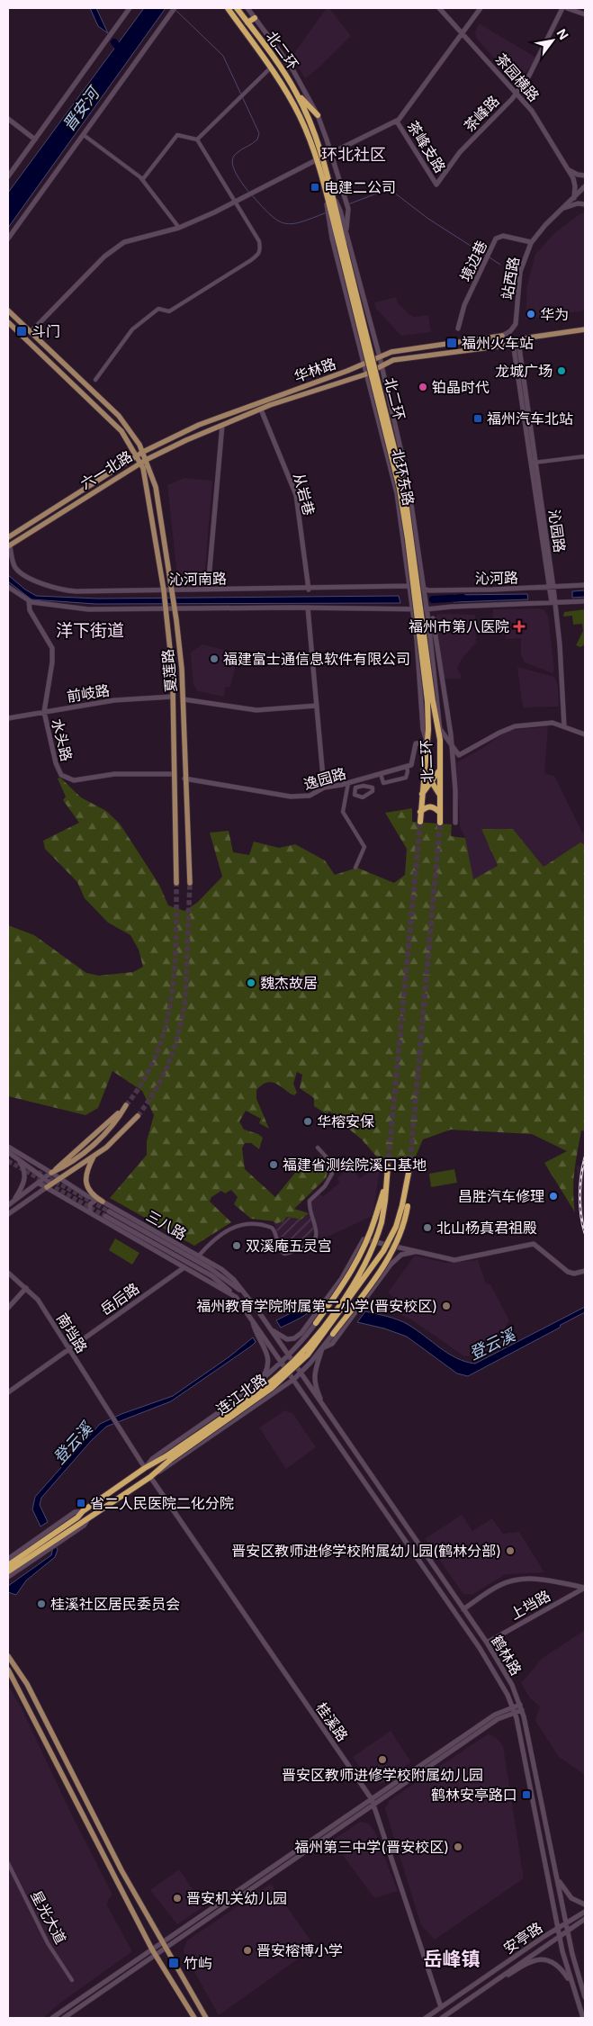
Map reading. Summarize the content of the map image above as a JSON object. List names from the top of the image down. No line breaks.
{"streets":{"highway":["北二环","连江北路"],"main road":["茶园横路","茶峰路","茶峰支路","境边巷","站西路","华林路","六一北路","北环东路","从岩巷","沁园路","沁河路","沁河南路","夏莲路","前岐路","水头路","逸园路","三八路","岳后路","南垱路","上垱路","鹤林路","桂溪路","安亭路"],"street":["星光大道"]},"crossings":[["北二环","北环东路"],["茶园横路","茶峰路"],["茶园横路","站西路"],["茶峰路","茶峰支路"],["境边巷","站西路"],["站西路","华林路"],["华林路","六一北路"],["华林路","北环东路"],["华林路","从岩巷"],["华林路","沁园路"],["六一北路","沁河南路"],["六一北路","夏莲路"],["北环东路","沁河路"],["北环东路","沁河南路"],["从岩巷","沁河南路"],["沁园路","沁河路"],["沁河路","沁河南路"],["沁河南路","夏莲路"],["沁河南路","水头路"],["夏莲路","前岐路"],["夏莲路","水头路"],["夏莲路","逸园路"],["前岐路","水头路"],["三八路","岳后路"],["三八路","鹤林路"],["岳后路","南垱路"],["南垱路","连江北路"],["连江北路","桂溪路"],["上垱路","鹤林路"],["鹤林路","安亭路"],["桂溪路","安亭路"]],"districts":["环北社区","洋下街道","岳峰镇"],"water":["晋安河","登云溪"],"places":{"transit":["电建二公司","斗门","福州火车站","福州汽车北站","省二人民医院二化分院","鹤林安亭路口","竹屿"],"other":["华为","龙城广场","铂晶时代","福建富士通信息软件有限公司","魏杰故居","华榕安保","福建省测绘院溪口基地","昌胜汽车修理","北山杨真君祖殿","双溪庵五灵宫","福州教育学院附属第二小学(晋安校区)","晋安区教师进修学校附属幼儿园(鹤林分部)","桂溪社区居民委员会","晋安区教师进修学校附属幼儿园","福州第三中学(晋安校区)","晋安机关幼儿园","晋安榕博小学"],"health":["福州市第八医院"]},"north":"top right"}
